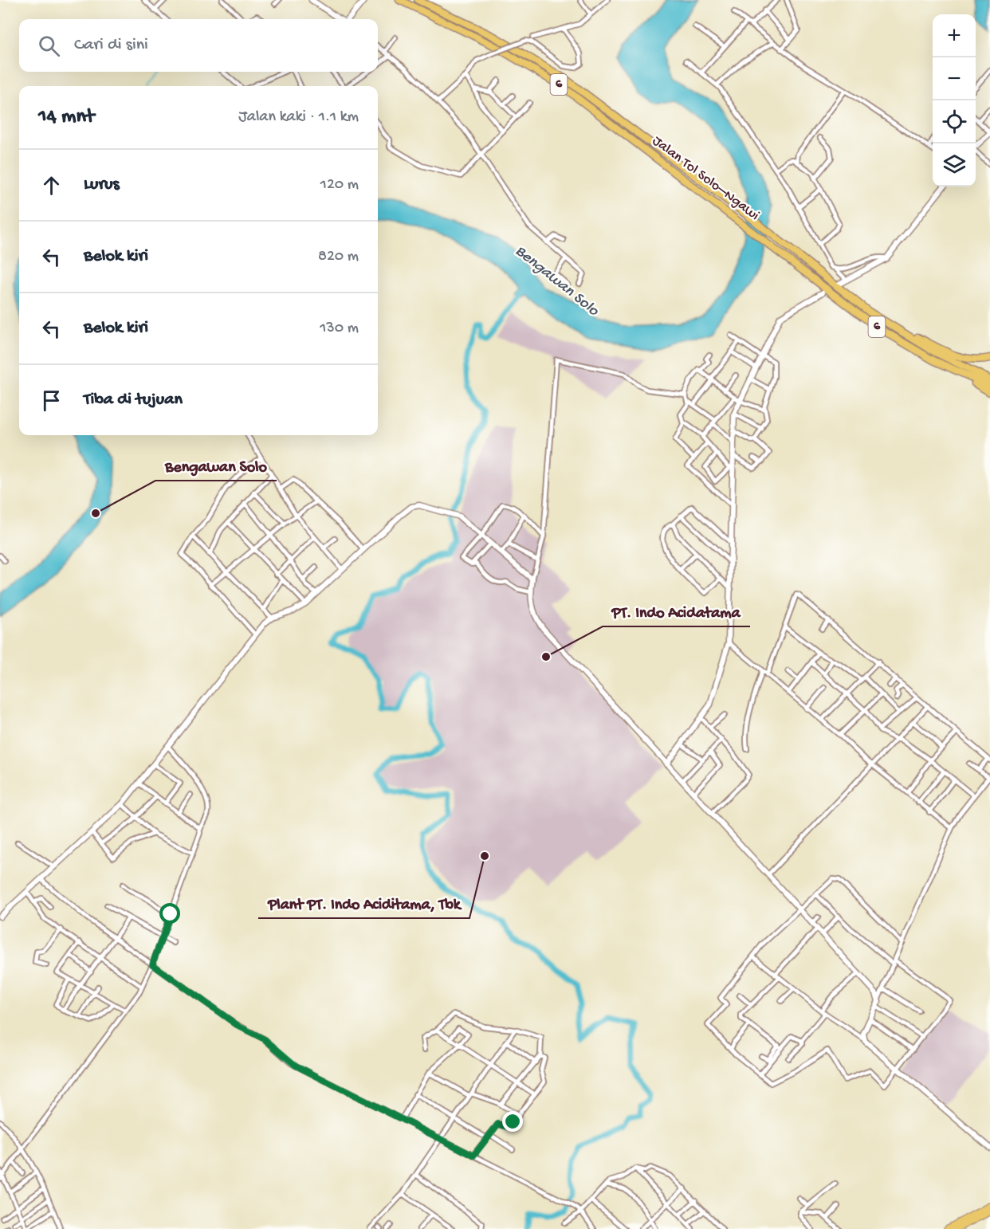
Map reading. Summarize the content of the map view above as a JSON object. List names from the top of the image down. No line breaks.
{"streets":{"highway":["6","Jalan Tol Solo–Ngawi"]},"water":["Bengawan Solo"],"places":["Bengawan Solo","PT. Indo Acidatama","Plant PT. Indo Aciditama, Tbk"],"page":{"map_buttons":["+","−"],"search":"Cari di sini","heading":["14 mnt","Jalan kaki · 1.1 km"],"list":[["Lurus","120 m"],["Belok kiri","820 m"],["Belok kiri","130 m"],"Tiba di tujuan"]}}
